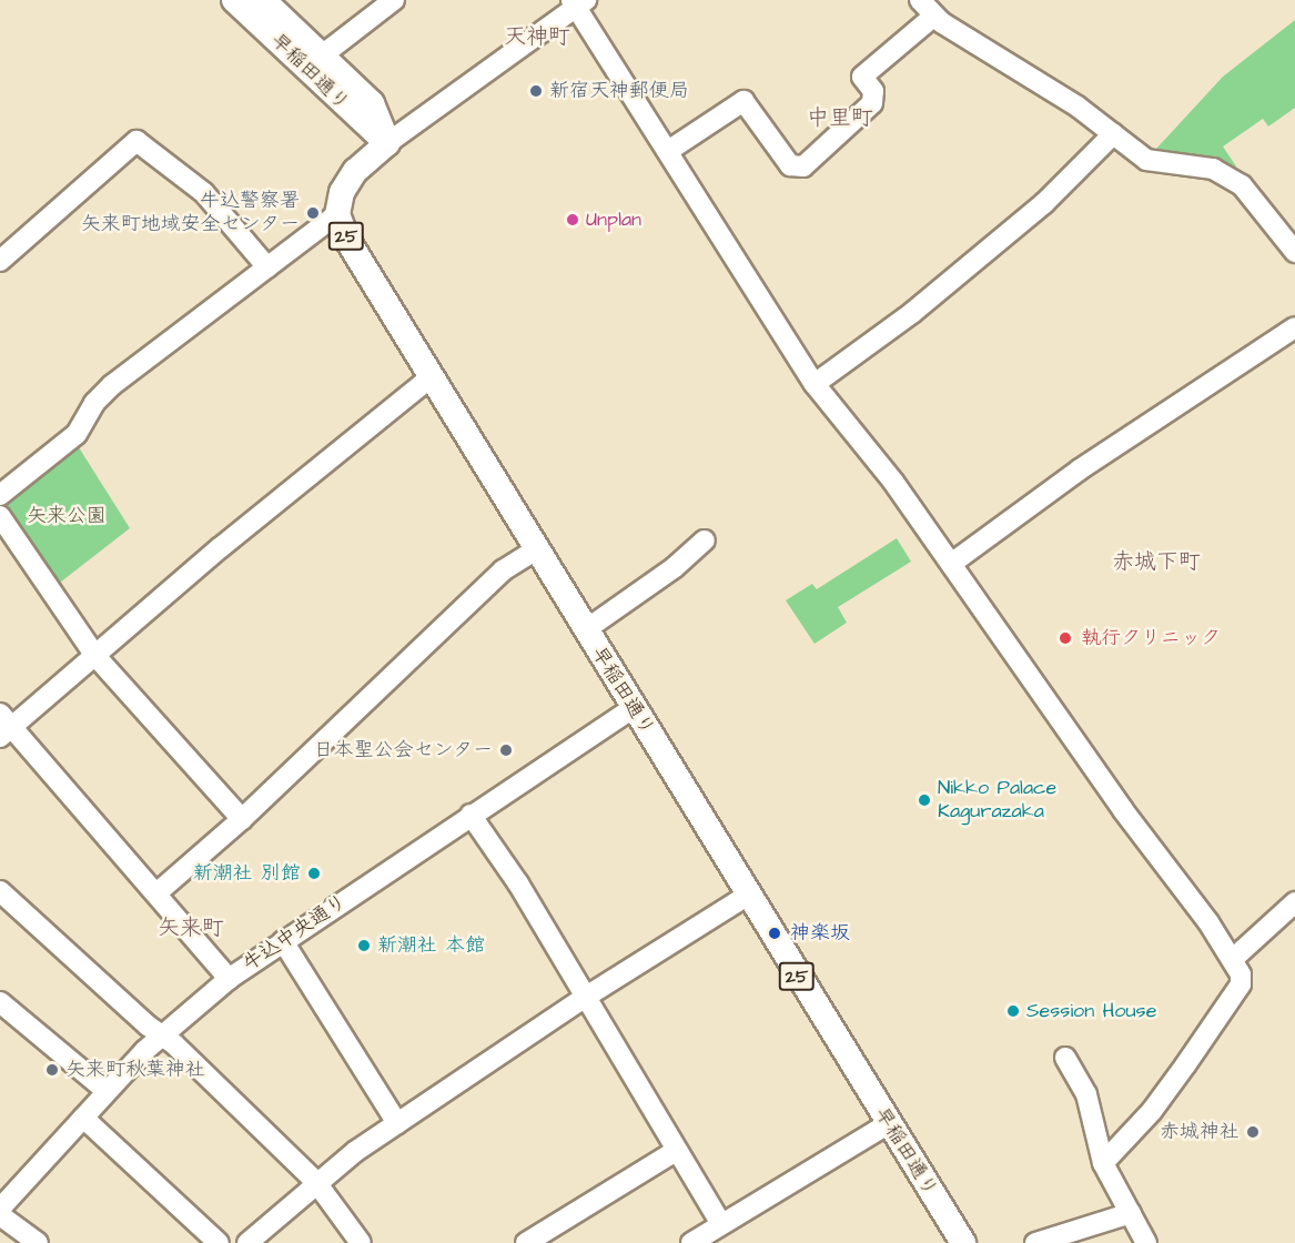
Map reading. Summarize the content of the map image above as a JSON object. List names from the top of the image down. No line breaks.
{"streets":{"main road":["早稲田通り","25"],"street":["牛込中央通り"]},"crossings":[["早稲田通り","25"],["早稲田通り","牛込中央通り"]],"districts":["天神町","中里町","赤城下町","矢来町"],"parks":["矢来公園"],"places":["新宿天神郵便局","牛込警察署 矢来町地域安全センター","Unplan","執行クリニック","日本聖公会センター","Nikko Palace Kagurazaka","新潮社 別館","神楽坂","新潮社 本館","Session House","矢来町秋葉神社","赤城神社"]}
